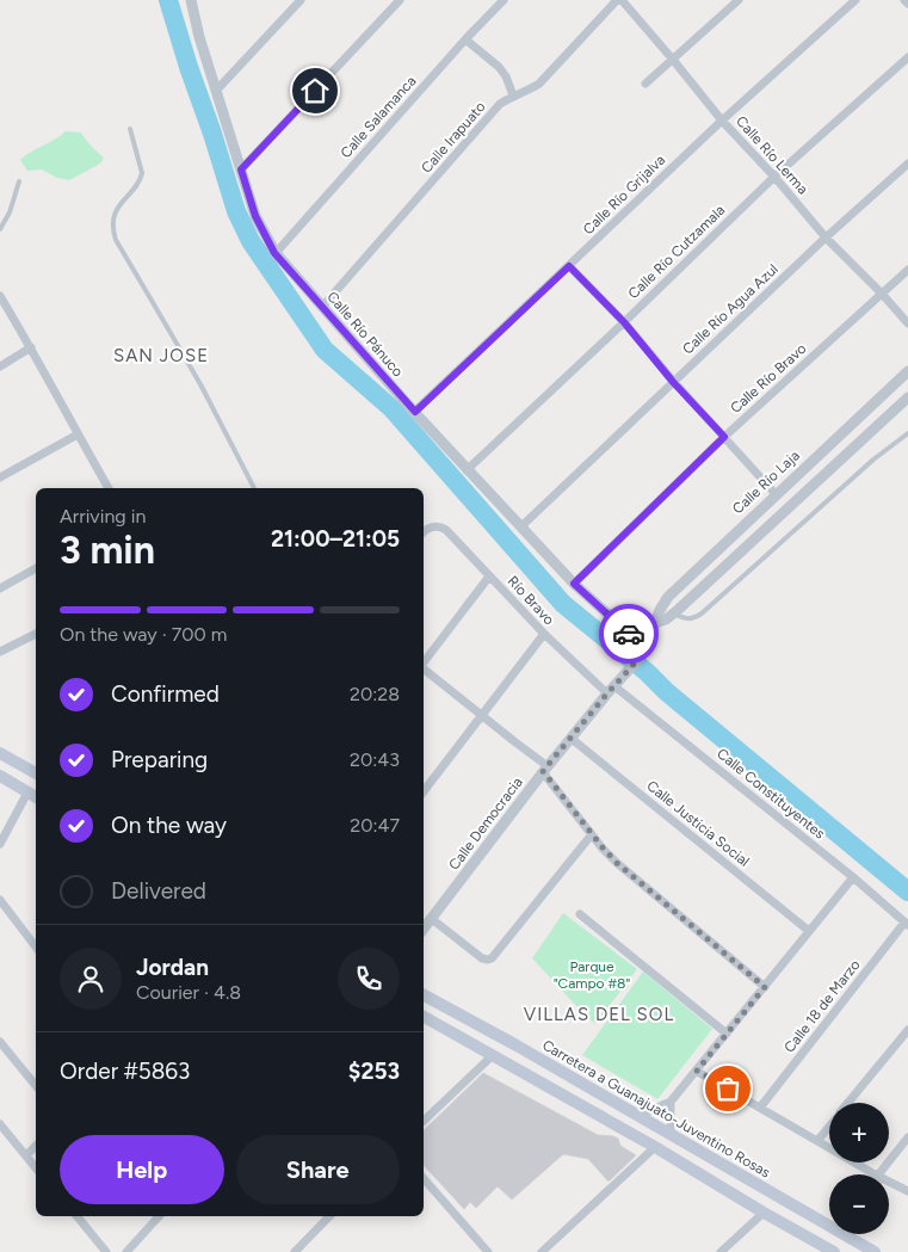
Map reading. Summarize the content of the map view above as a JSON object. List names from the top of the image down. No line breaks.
{"streets":{"main road":["Carretera a Guanajuato-Juventino Rosas"],"street":["Calle Salamanca","Calle Irapuato","Calle Río Lerma","Calle Río Grijalva","Calle Río Cutzamala","Calle Río Agua Azul","Calle Río Pánuco","Calle Río Bravo","Calle Río Laja","Río Bravo","Calle Constituyentes","Calle Democracia","Calle Justicia Social","Calle 18 de Marzo"]},"crossings":[["Calle Salamanca","Calle Río Pánuco"],["Calle Irapuato","Calle Río Pánuco"],["Calle Río Lerma","Calle Río Grijalva"],["Calle Río Lerma","Calle Río Cutzamala"],["Calle Río Lerma","Calle Río Agua Azul"],["Calle Río Lerma","Calle Río Bravo"],["Calle Río Grijalva","Calle Río Pánuco"],["Calle Río Cutzamala","Calle Río Pánuco"],["Calle Río Agua Azul","Calle Río Pánuco"],["Calle Río Pánuco","Calle Río Bravo"],["Calle Río Pánuco","Calle Río Laja"],["Calle Río Laja","Río Bravo"],["Calle Río Laja","Calle Constituyentes"],["Calle Río Laja","Calle Democracia"],["Río Bravo","Calle Constituyentes"],["Río Bravo","Calle Democracia"],["Calle Constituyentes","Calle Democracia"],["Calle Constituyentes","Calle 18 de Marzo"],["Calle Democracia","Calle Justicia Social"]],"districts":["SAN JOSE","VILLAS DEL SOL"],"parks":["Parque \"Campo #8\""],"page":{"heading":["3 min","Arriving in","21:00–21:05"],"panel":["Jordan","Courier · 4.8","Order #5863","$253"],"bar":"On the way · 700 m","list":[["Confirmed","20:28"],["Preparing","20:43"],["On the way","20:47"],"Delivered"],"map_buttons":["+","−"],"buttons":["Help","Share"]}}
